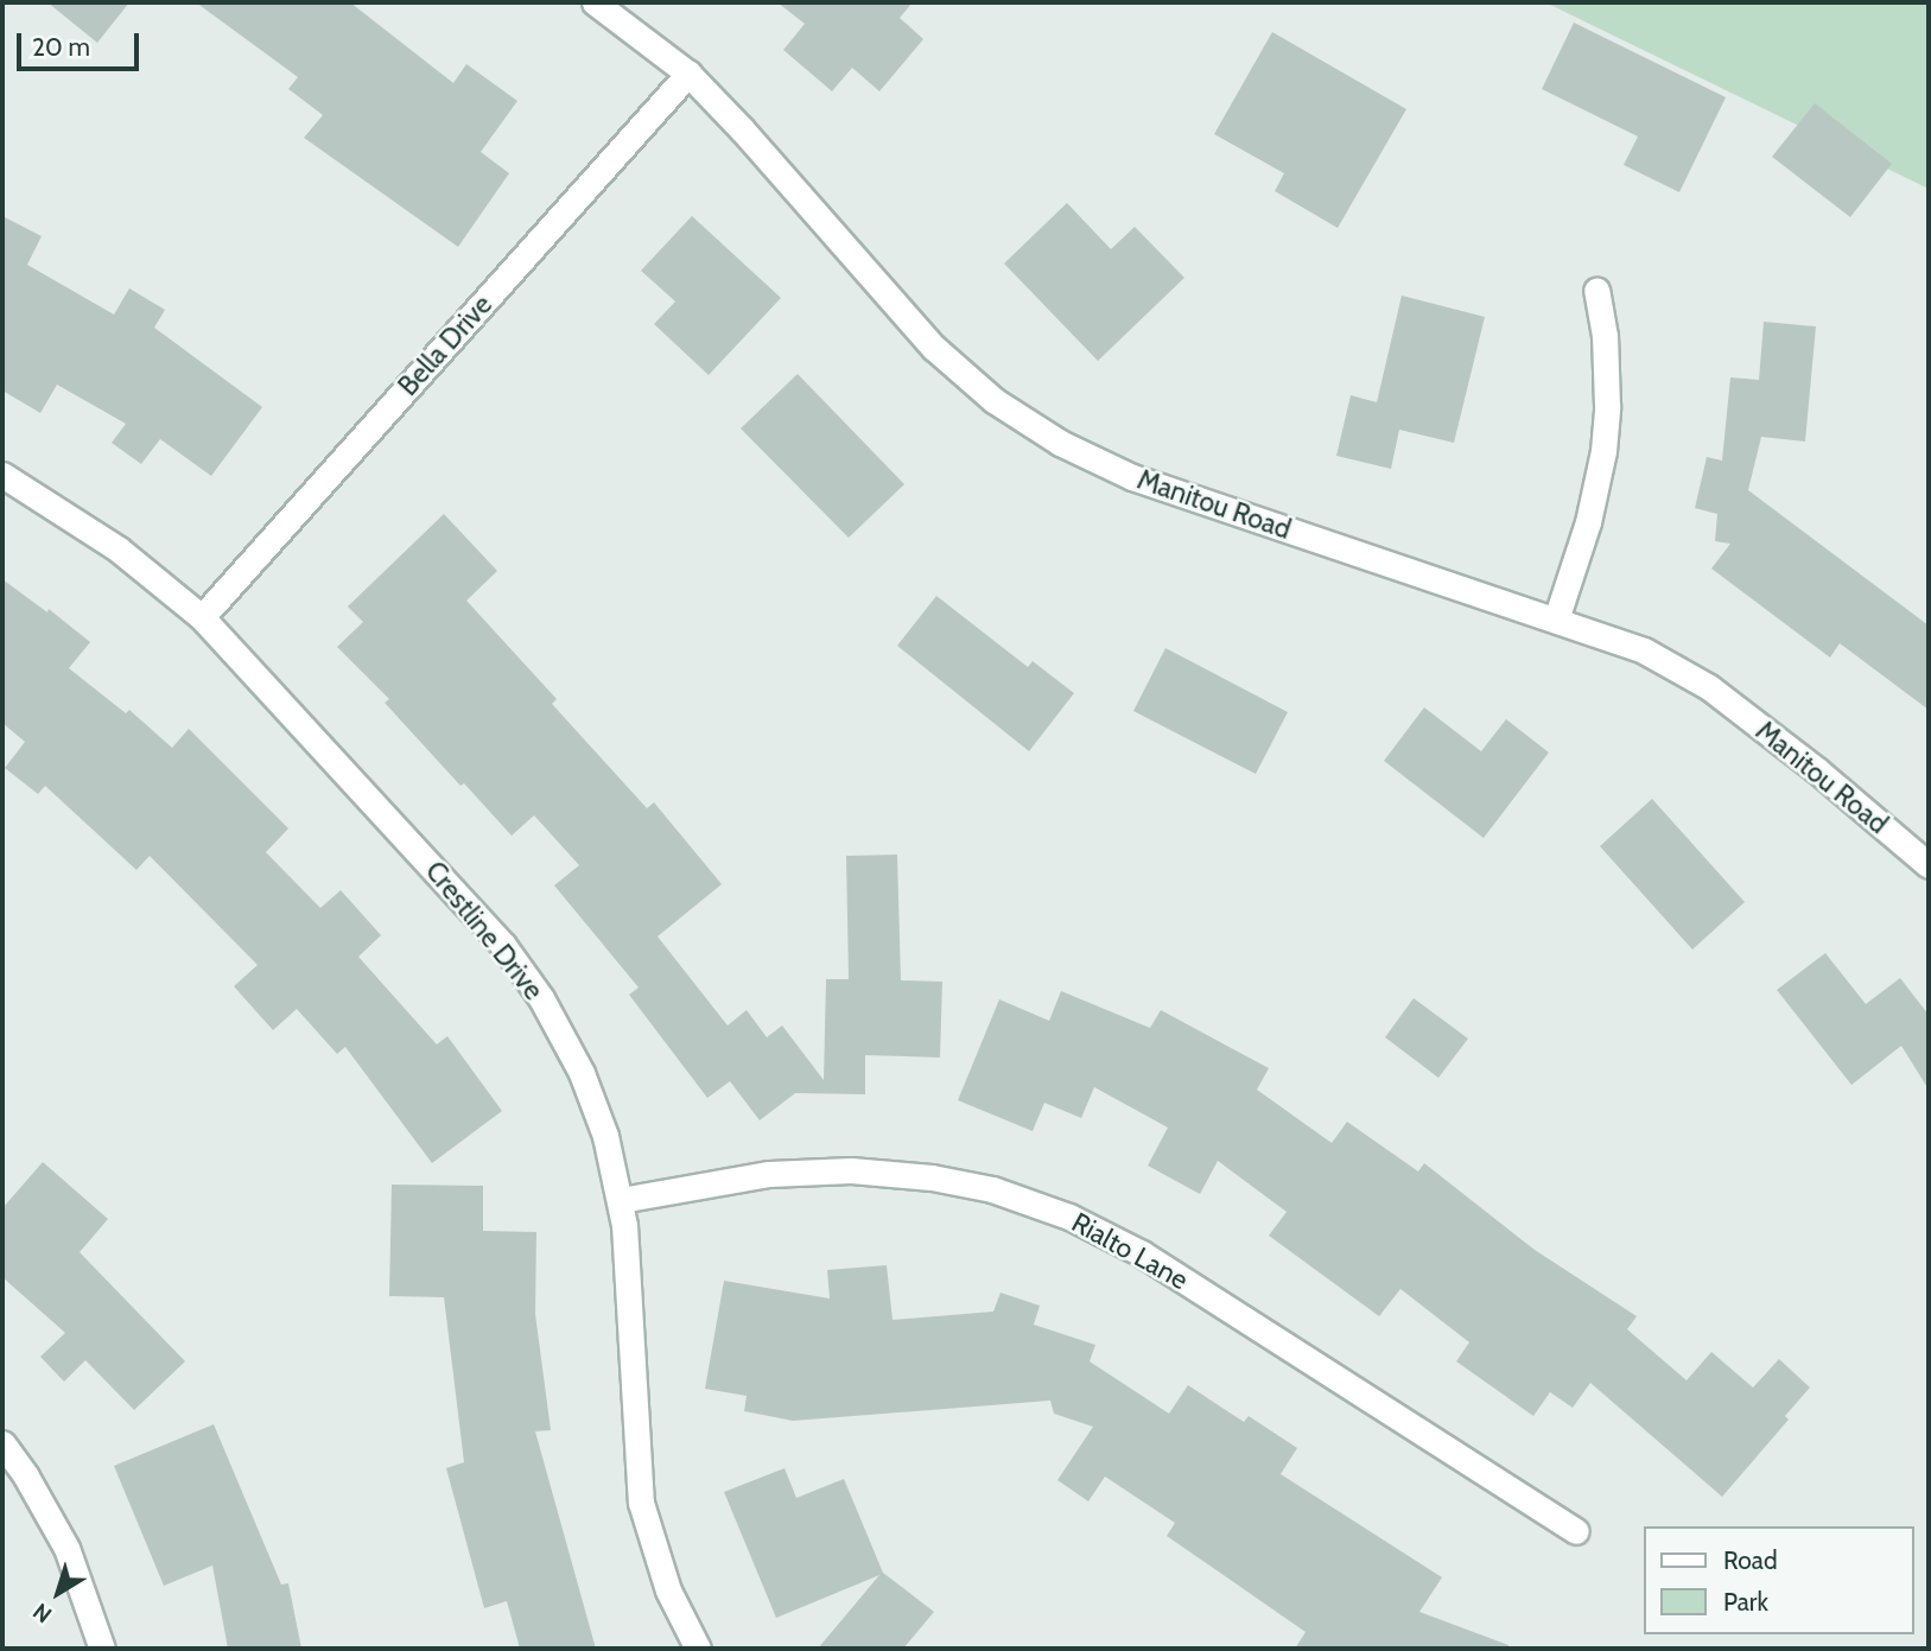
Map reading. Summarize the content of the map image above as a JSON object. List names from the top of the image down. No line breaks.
{"streets":{"street":["Bella Drive","Manitou Road","Crestline Drive","Rialto Lane"]},"crossings":[["Bella Drive","Manitou Road"],["Bella Drive","Crestline Drive"],["Crestline Drive","Rialto Lane"]],"legend":["Road","Park"],"scale_bar":"20 m","north":"bottom left"}
